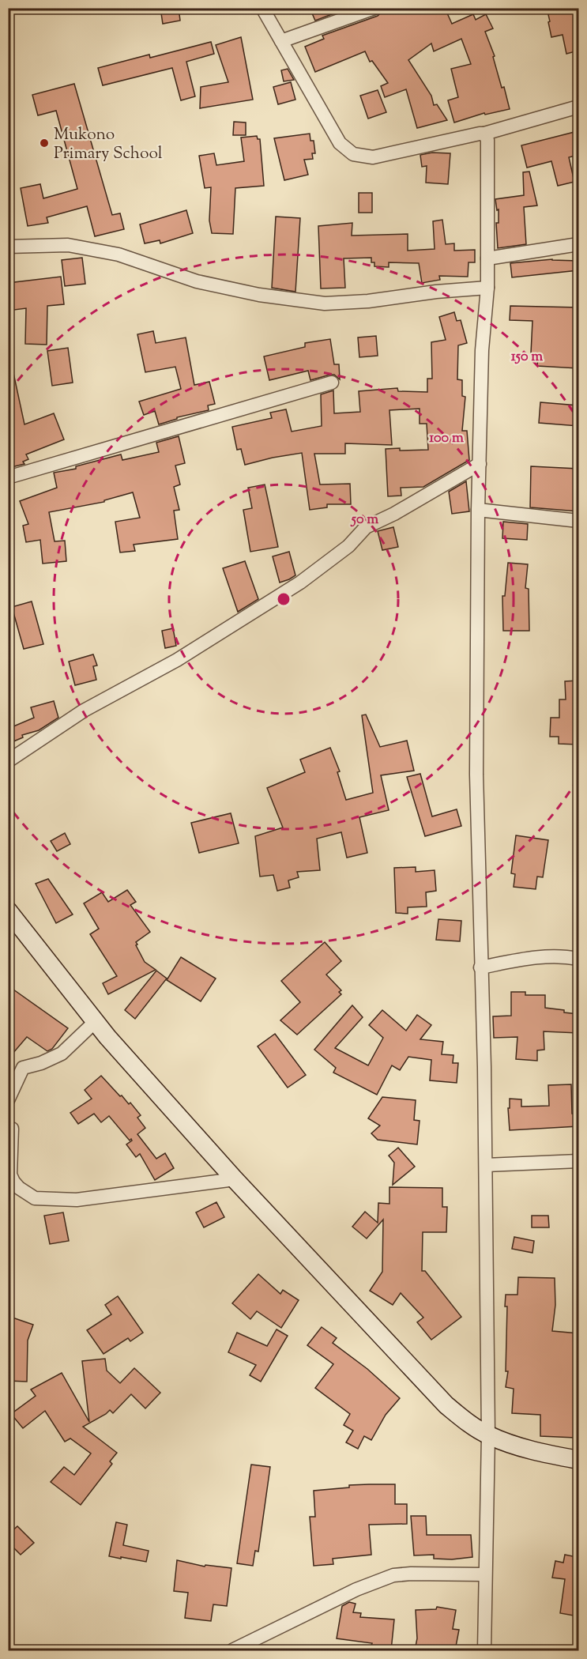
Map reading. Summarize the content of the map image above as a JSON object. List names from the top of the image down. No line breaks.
{"places":["Mukono Primary School"],"rings":["150 m","100 m","50 m"]}
